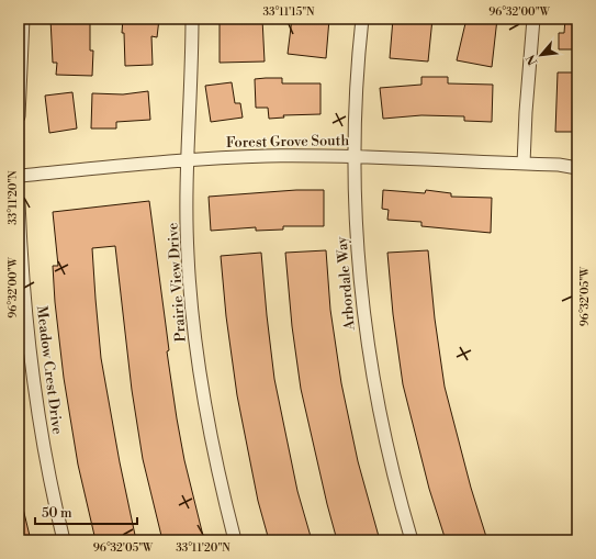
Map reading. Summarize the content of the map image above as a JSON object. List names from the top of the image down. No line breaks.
{"streets":{"street":["Forest Grove South","Prairie View Drive","Arbordale Way","Meadow Crest Drive"]},"crossings":[["Forest Grove South","Prairie View Drive"],["Forest Grove South","Arbordale Way"]],"scale_bar":"50 m","north":"bottom left","coordinates":["33°11'15\"N","96°32'00\"W","33°11'20\"N","96°32'05\"W"]}
